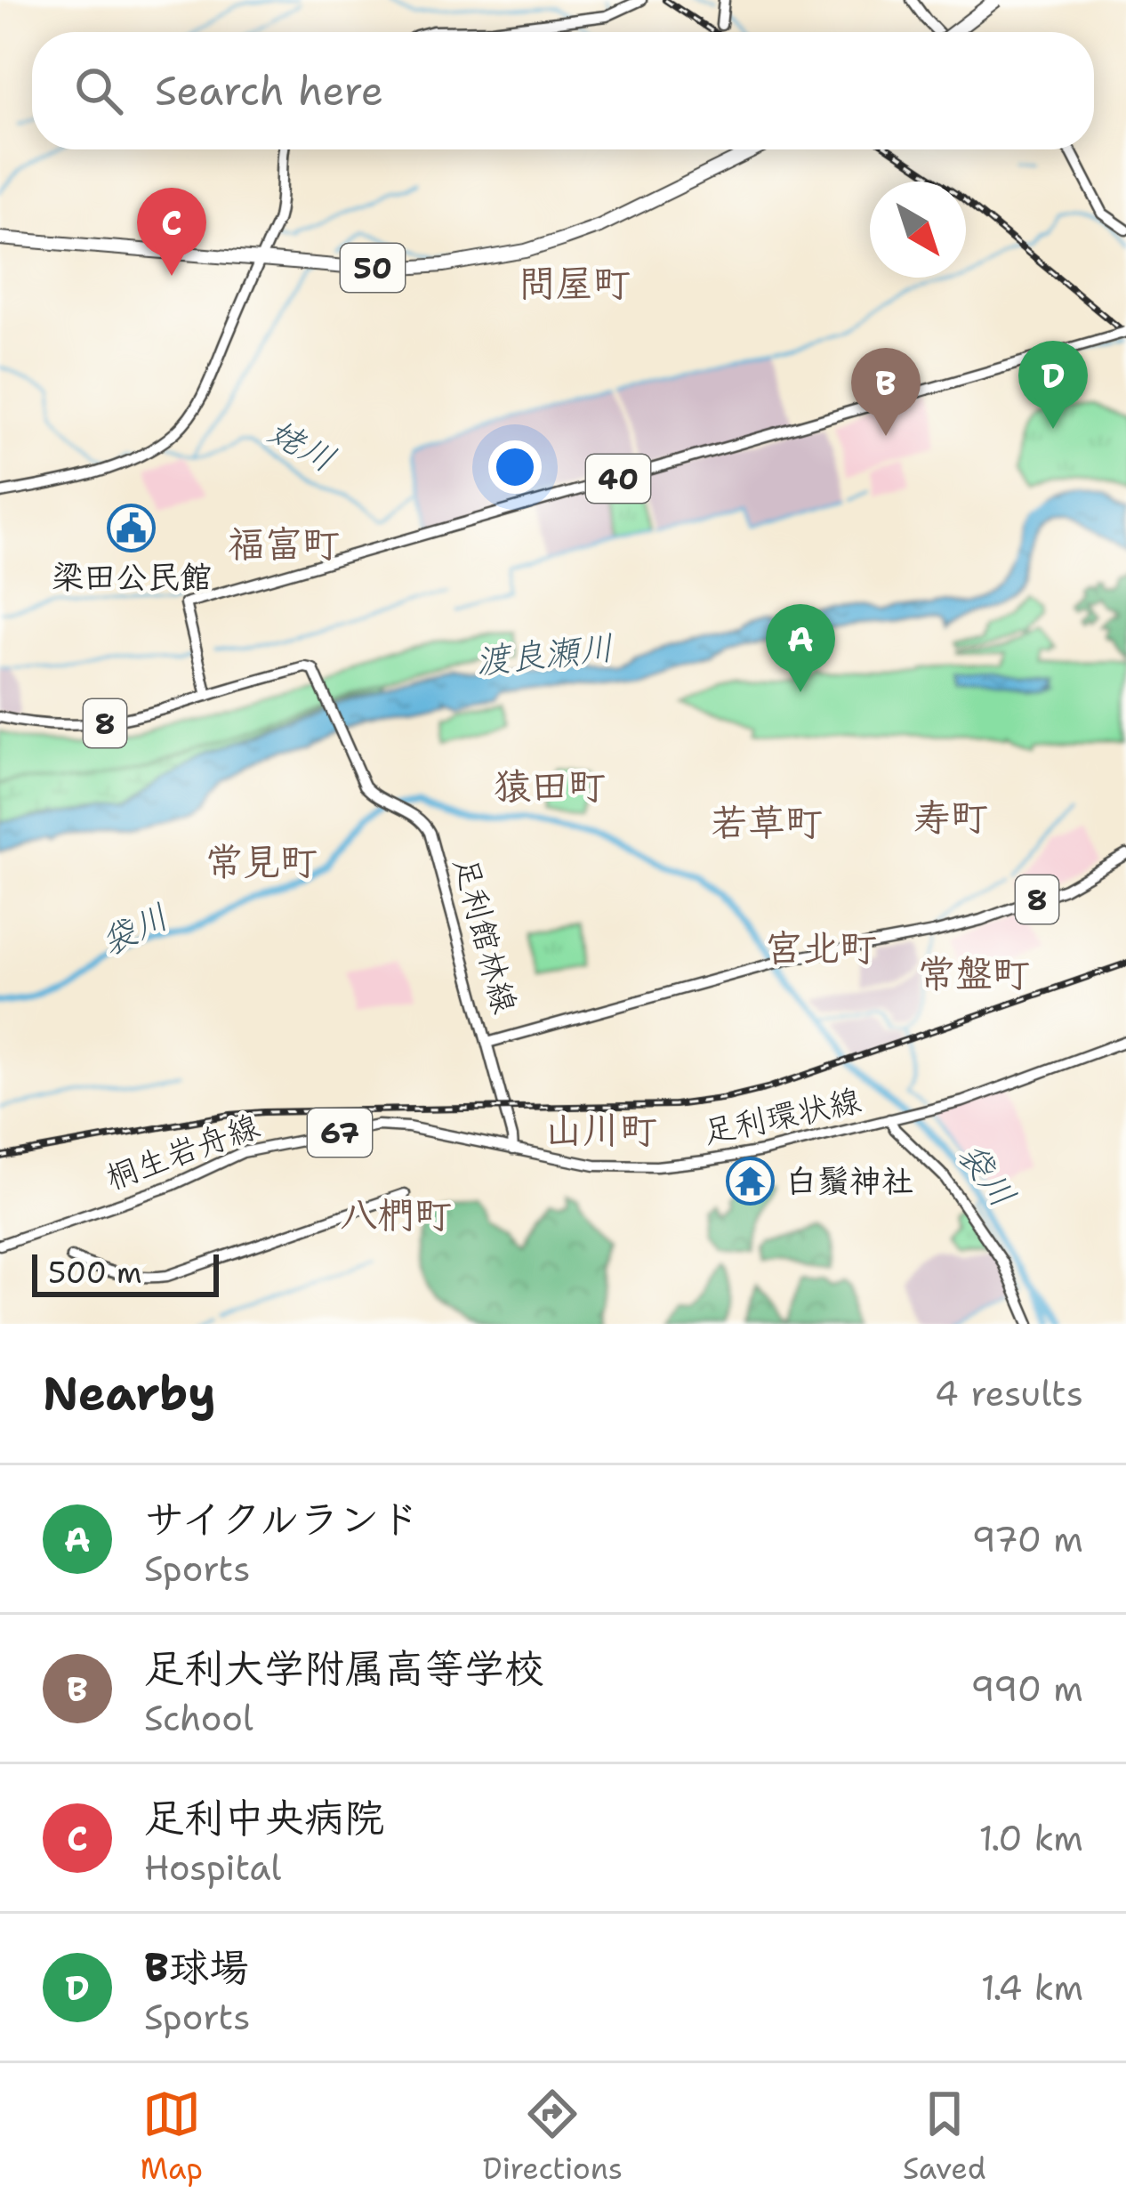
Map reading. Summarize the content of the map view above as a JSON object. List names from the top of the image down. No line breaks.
{"streets":{"highway":["50"],"main road":["40","8","足利館林線","足利環状線","67","桐生岩舟線"]},"crossings":[["40","足利館林線"],["足利環状線","桐生岩舟線"]],"districts":["問屋町","福富町","猿田町","寿町","若草町","常見町","宮北町","常盤町","山川町","八椚町"],"water":["姥川","渡良瀬川","袋川"],"places":{"public building":["梁田公民館"],"temple":["白鬚神社"]},"scale_bar":"500 m","north":"bottom right","page":{"search":"Search here","pins":["C","D","B","A"],"scale":"500 m","heading":["Nearby","4 results"],"list":[{"mark":"A","name":"サイクルランド","note":"Sports","value":"970 m"},{"mark":"B","name":"足利大学附属高等学校","note":"School","value":"990 m"},{"mark":"C","name":"足利中央病院","note":"Hospital","value":"1.0 km"},{"mark":"D","name":"B球場","note":"Sports","value":"1.4 km"}],"nav":["Map","Directions","Saved"]}}
